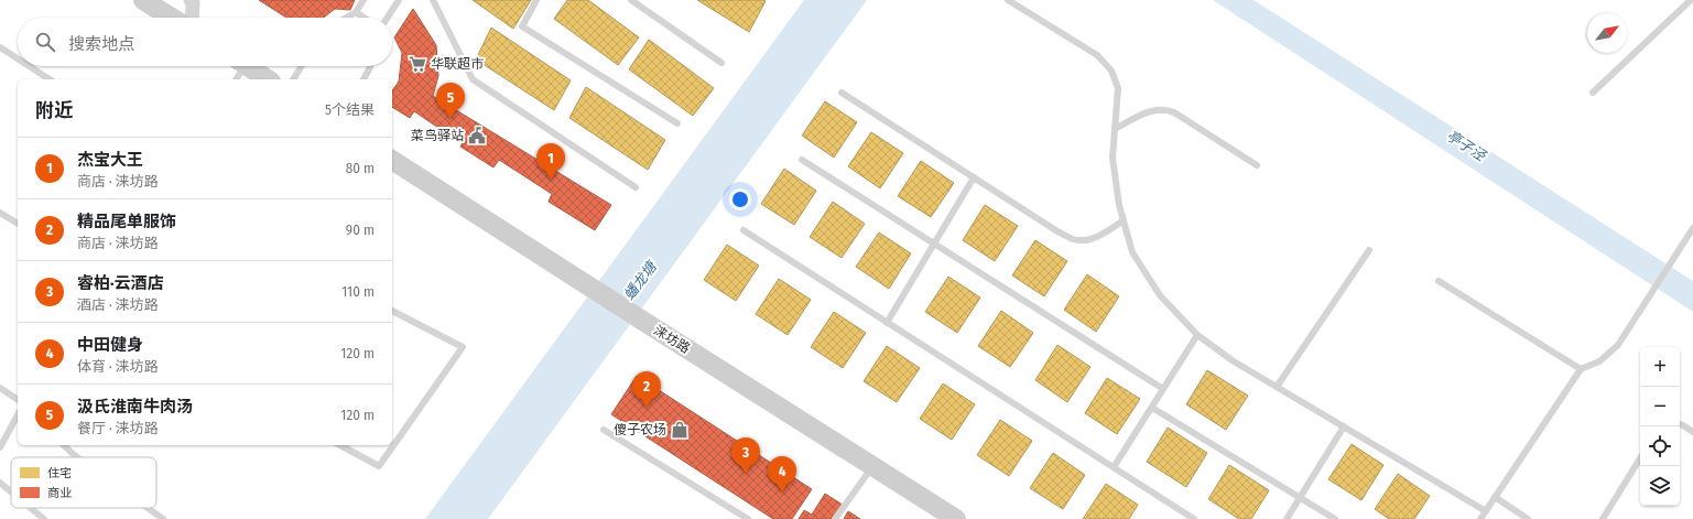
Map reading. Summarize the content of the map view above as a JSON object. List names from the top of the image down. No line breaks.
{"streets":{"street":["涞坊路"]},"water":["亭子泾","蟠龙塘"],"places":{"supermarket":["华联超市"],"public building":["菜鸟驿站"],"shop":["傻子农场"]},"legend":["住宅","商业"],"north":"top right","page":{"search":"搜索地点","heading":["附近","5个结果"],"pins":["5","1","2","3","4"],"list":[{"mark":"1","name":"杰宝大王","note":"商店 · 涞坊路","value":"80 m"},{"mark":"2","name":"精品尾单服饰","note":"商店 · 涞坊路","value":"90 m"},{"mark":"3","name":"睿柏·云酒店","note":"酒店 · 涞坊路","value":"110 m"},{"mark":"4","name":"中田健身","note":"体育 · 涞坊路","value":"120 m"},{"mark":"5","name":"汲氏淮南牛肉汤","note":"餐厅 · 涞坊路","value":"120 m"}],"map_buttons":["+","−"]}}
